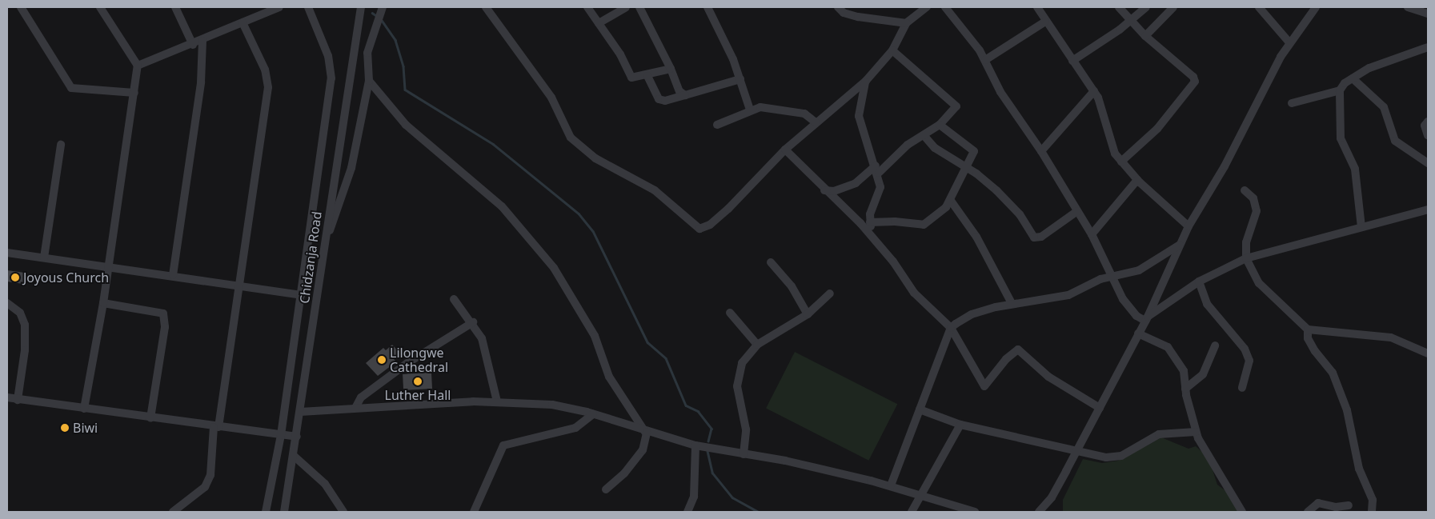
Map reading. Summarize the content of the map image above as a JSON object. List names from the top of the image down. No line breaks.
{"streets":{"street":["Chidzanja Road"]},"places":["Joyous Church","Lilongwe Cathedral","Luther Hall","Biwi"]}
